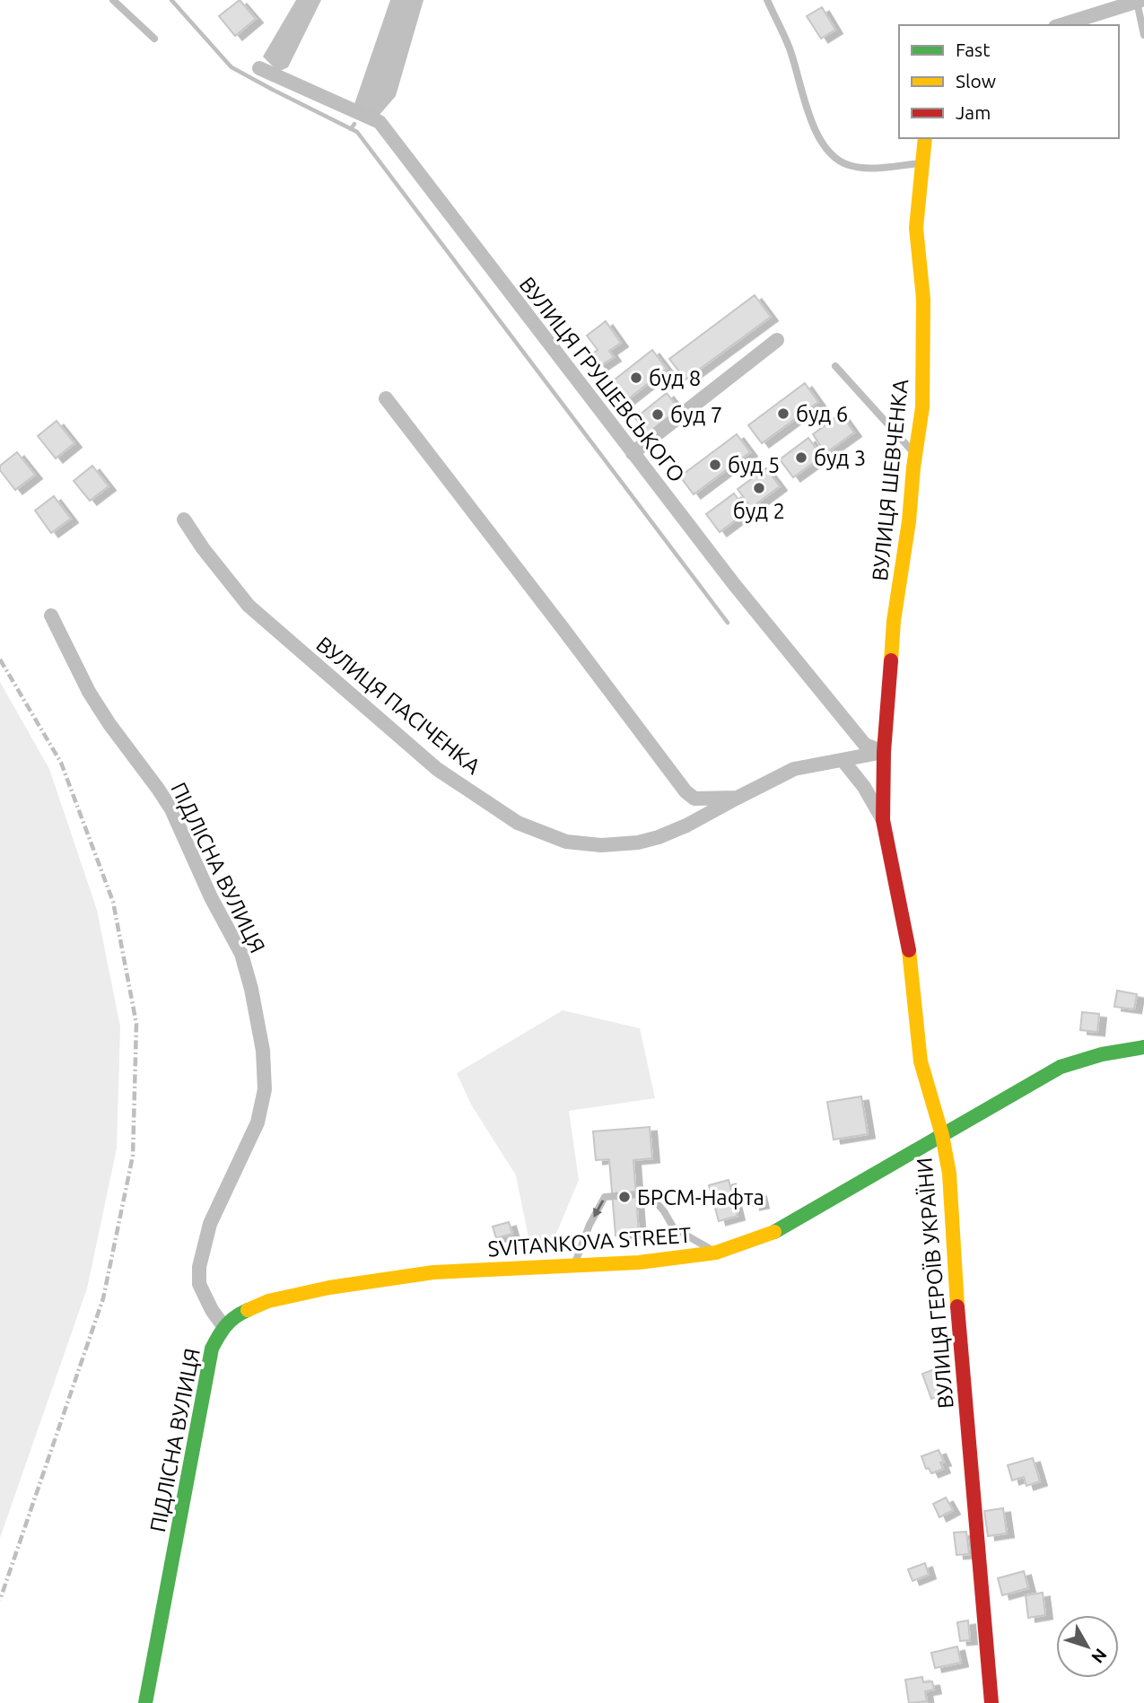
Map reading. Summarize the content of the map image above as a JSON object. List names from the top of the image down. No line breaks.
{"streets":{"street":["ВУЛИЦЯ ГРУШЕВСЬКОГО","ВУЛИЦЯ ШЕВЧЕНКА","ВУЛИЦЯ ПАСІЧЕНКА","ПІДЛІСНА ВУЛИЦЯ","SVITANKOVA STREET","ВУЛИЦЯ ГЕРОЇВ УКРАЇНИ"]},"crossings":[["ВУЛИЦЯ ГРУШЕВСЬКОГО","ВУЛИЦЯ ШЕВЧЕНКА"],["ВУЛИЦЯ ГРУШЕВСЬКОГО","ВУЛИЦЯ ПАСІЧЕНКА"],["ВУЛИЦЯ ГРУШЕВСЬКОГО","ВУЛИЦЯ ГЕРОЇВ УКРАЇНИ"],["ВУЛИЦЯ ШЕВЧЕНКА","ВУЛИЦЯ ПАСІЧЕНКА"],["ВУЛИЦЯ ШЕВЧЕНКА","ВУЛИЦЯ ГЕРОЇВ УКРАЇНИ"],["ВУЛИЦЯ ПАСІЧЕНКА","ВУЛИЦЯ ГЕРОЇВ УКРАЇНИ"],["ПІДЛІСНА ВУЛИЦЯ","SVITANKOVA STREET"],["SVITANKOVA STREET","ВУЛИЦЯ ГЕРОЇВ УКРАЇНИ"]],"places":["буд 8","буд 6","буд 7","буд 3","буд 5","буд 2","БРСМ-Нафта"],"legend":["Fast","Slow","Jam"],"north":"bottom right"}
